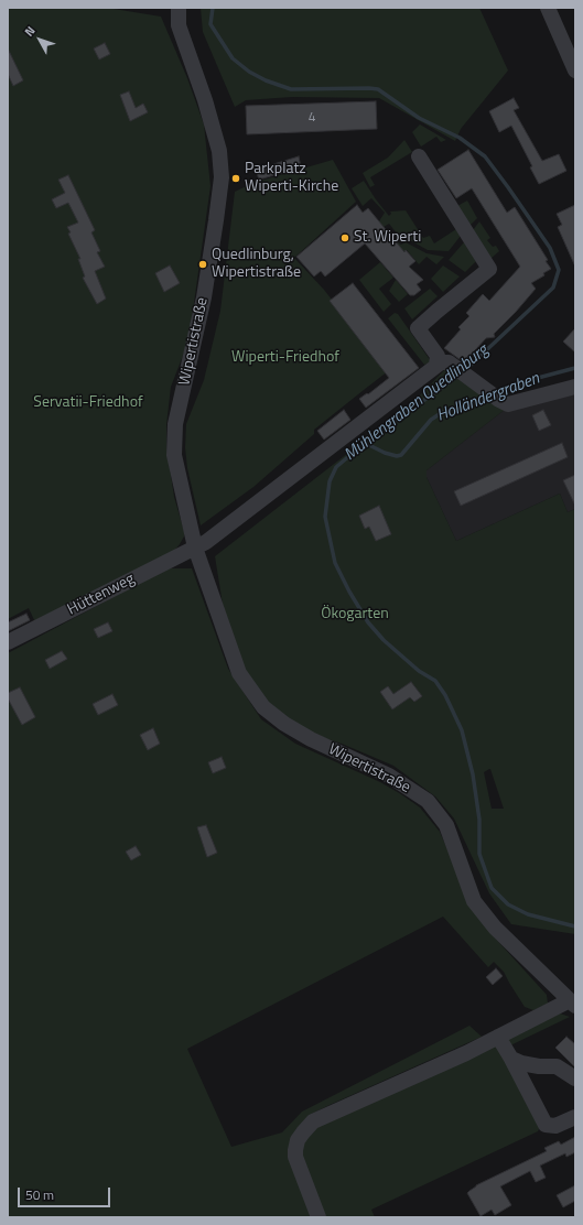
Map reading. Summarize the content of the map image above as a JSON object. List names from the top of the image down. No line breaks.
{"streets":{"street":["Wipertistraße","Hüttenweg"]},"crossings":[["Wipertistraße","Hüttenweg"]],"water":["Holländergraben","Mühlengraben Quedlinburg"],"parks":["Wiperti-Friedhof","Servatii-Friedhof","Ökogarten"],"places":["Parkplatz Wiperti-Kirche","St. Wiperti","Quedlinburg, Wipertistraße"],"house_numbers":["4"],"scale_bar":"50 m","north":"top left"}
